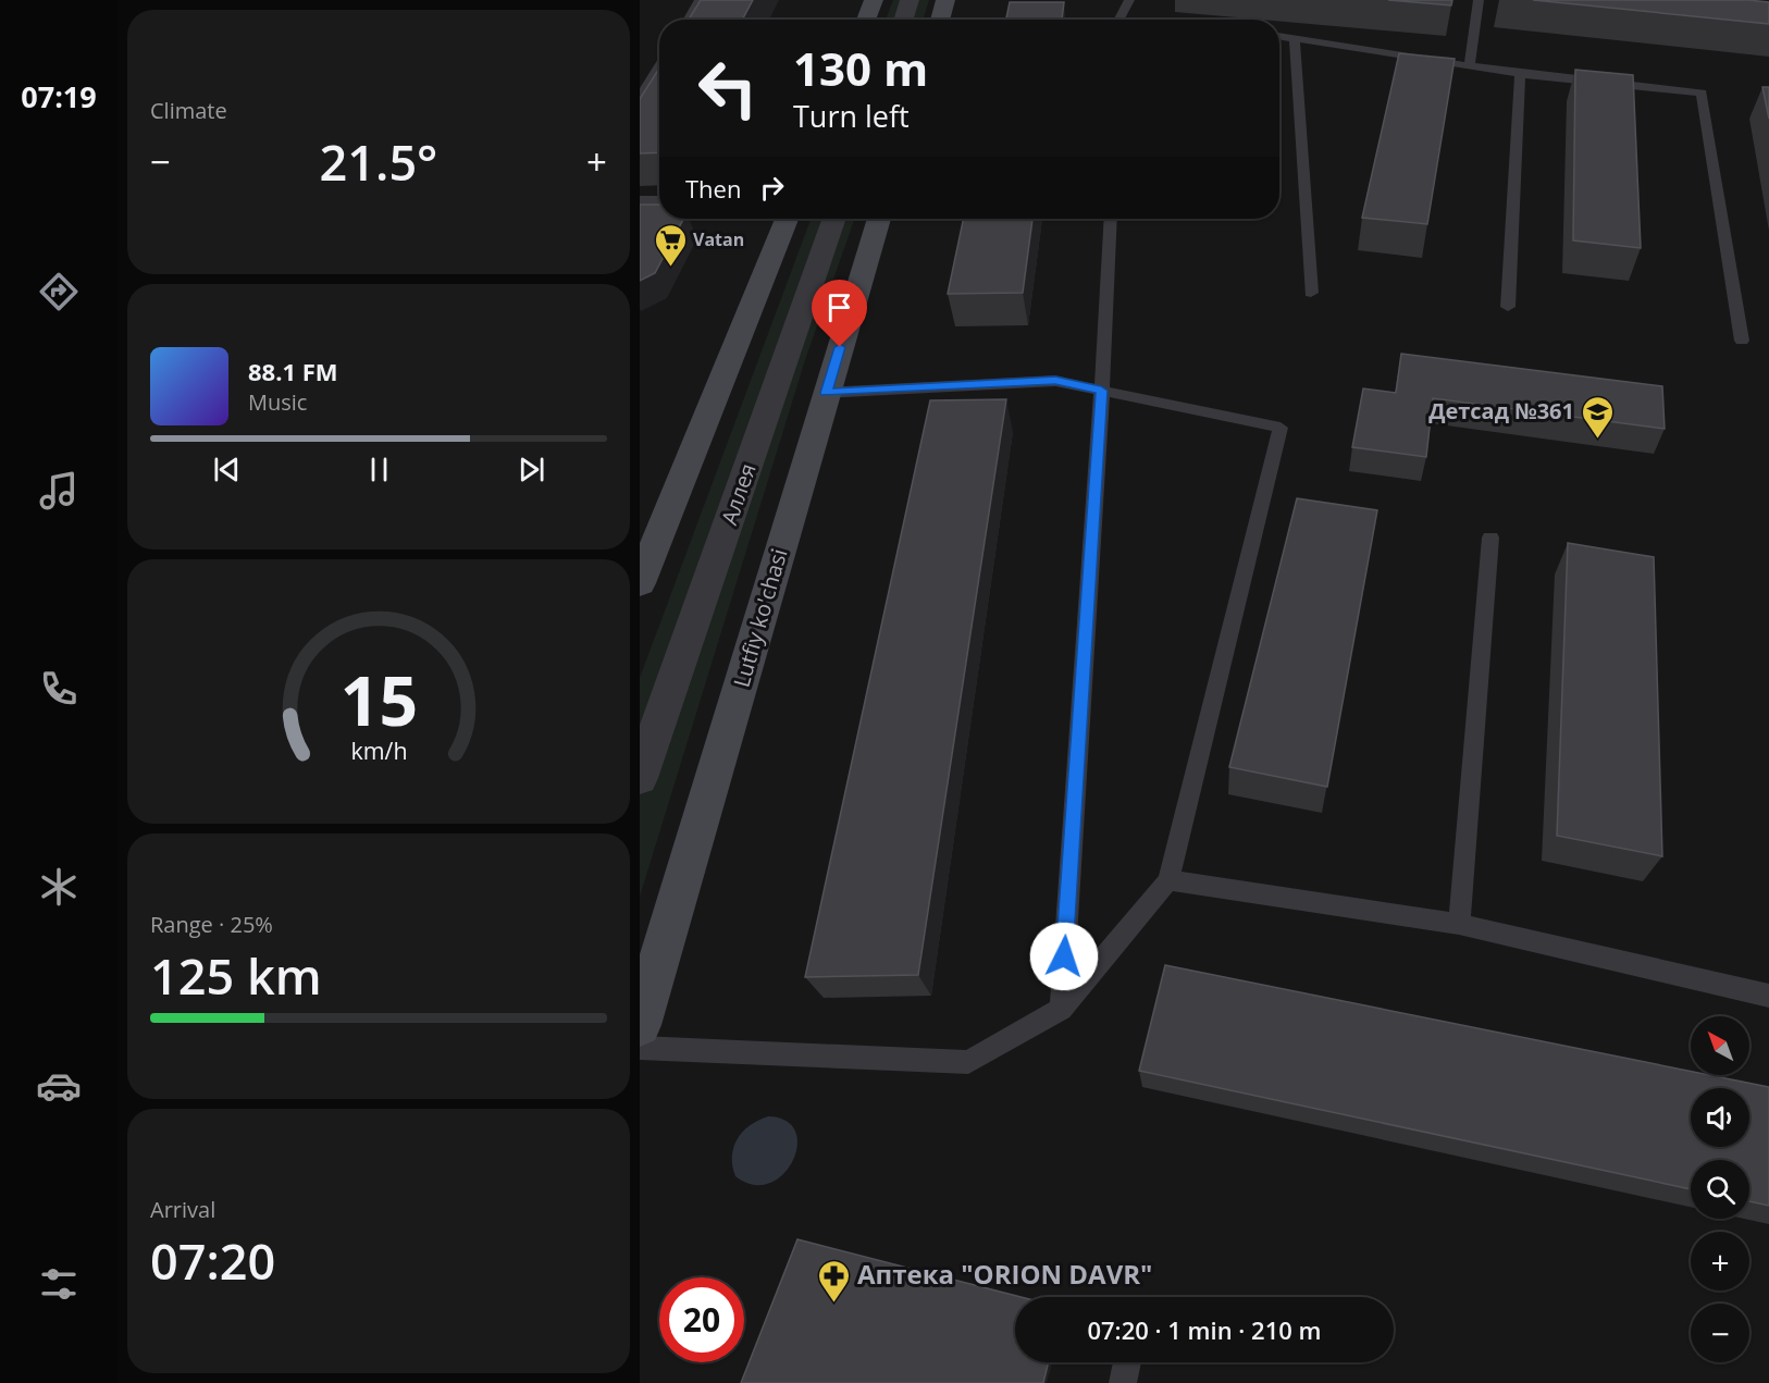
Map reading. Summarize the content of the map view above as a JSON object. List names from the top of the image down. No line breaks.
{"streets":{"main road":["Lutfiy ko'chasi"],"street":["Аллея"]},"places":{"supermarket":["Vatan"],"school or university":["Детсад №361"],"pharmacy":["Аптека \"ORION DAVR\""]},"north":"top left","page":{"tabs":"07:19","tile":["Climate",["Range · 25%","125 km"],["Arrival","07:20"]],"turn":["130 m","Turn left"],"heat":["−","21.5°","+"],"then":"Then","song":["88.1 FM","Music"],"map_buttons":["+","−"],"limit":"20","trip":"07:20 · 1 min · 210 m","gauge":["15","km/h"]}}
